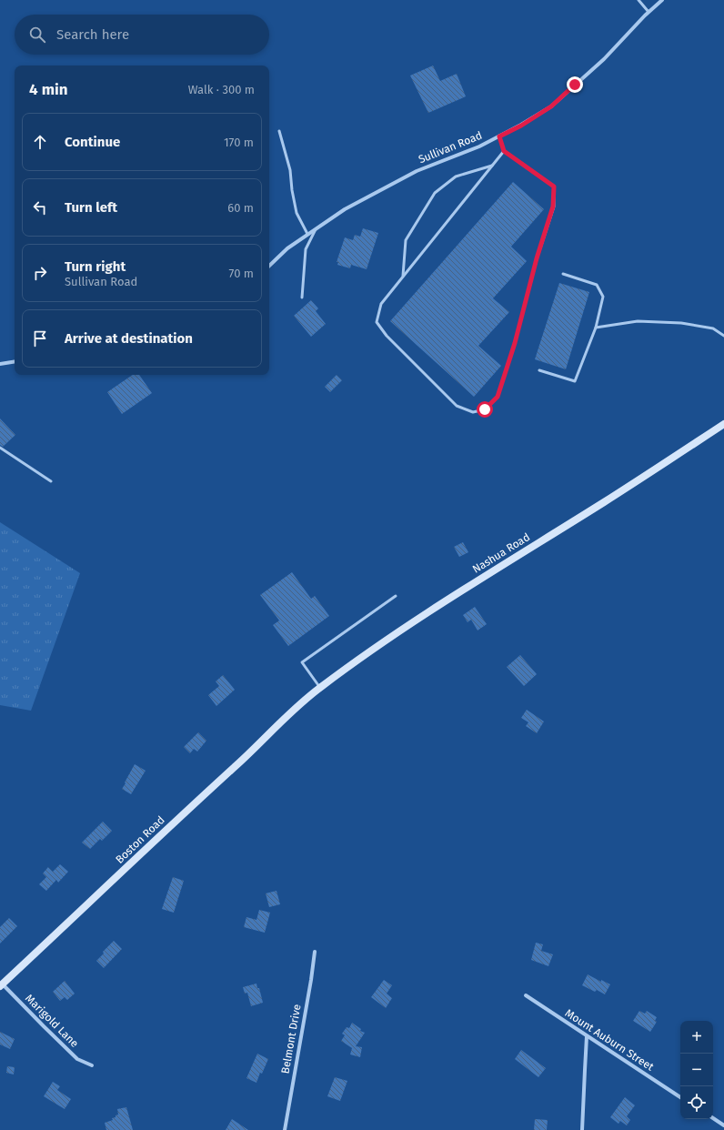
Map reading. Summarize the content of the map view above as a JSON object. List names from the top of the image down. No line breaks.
{"streets":{"main road":["Nashua Road","Boston Road"],"street":["Sullivan Road","Marigold Lane","Belmont Drive","Mount Auburn Street"]},"crossings":[["Nashua Road","Boston Road"],["Boston Road","Marigold Lane"]],"page":{"search":"Search here","heading":["4 min","Walk · 300 m"],"list":[["Continue","170 m"],["Turn left","60 m"],["Turn right","Sullivan Road","70 m"],"Arrive at destination"],"map_buttons":["+","−"]}}
